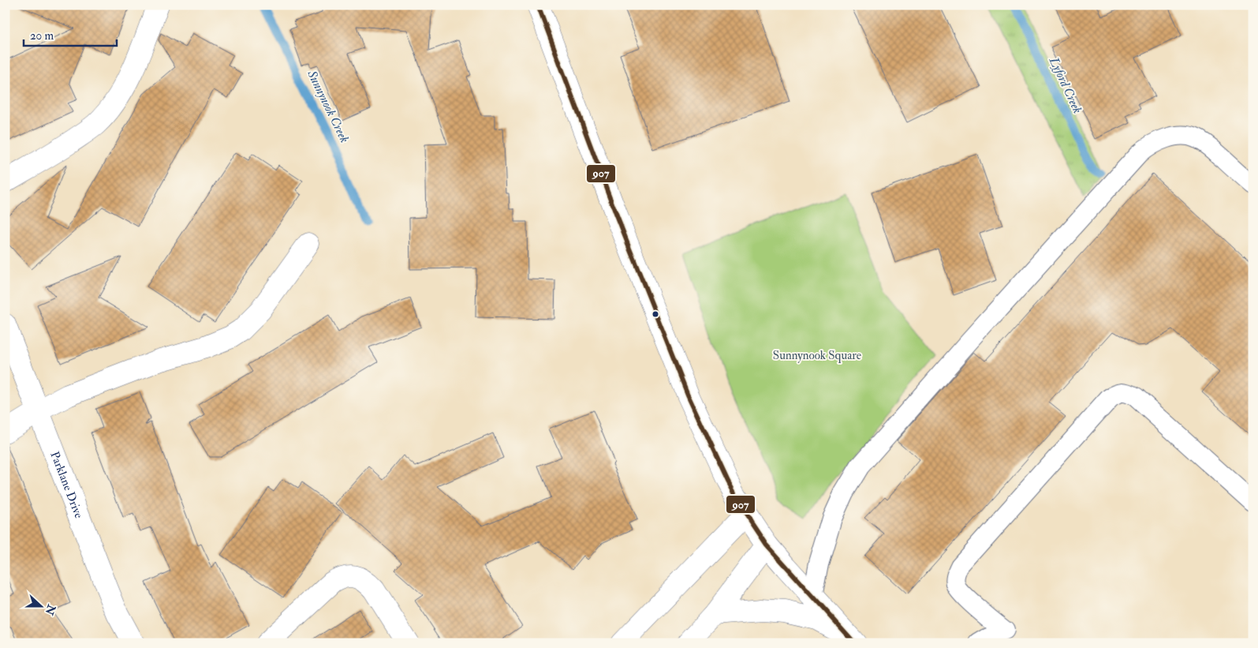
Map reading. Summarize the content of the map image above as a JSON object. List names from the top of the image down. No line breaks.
{"streets":{"street":["Parklane Drive"]},"water":["Lyford Creek","Sunnynook Creek"],"parks":["Sunnynook Square"],"lines":["transit line 907"],"scale_bar":"20 m","north":"right"}
